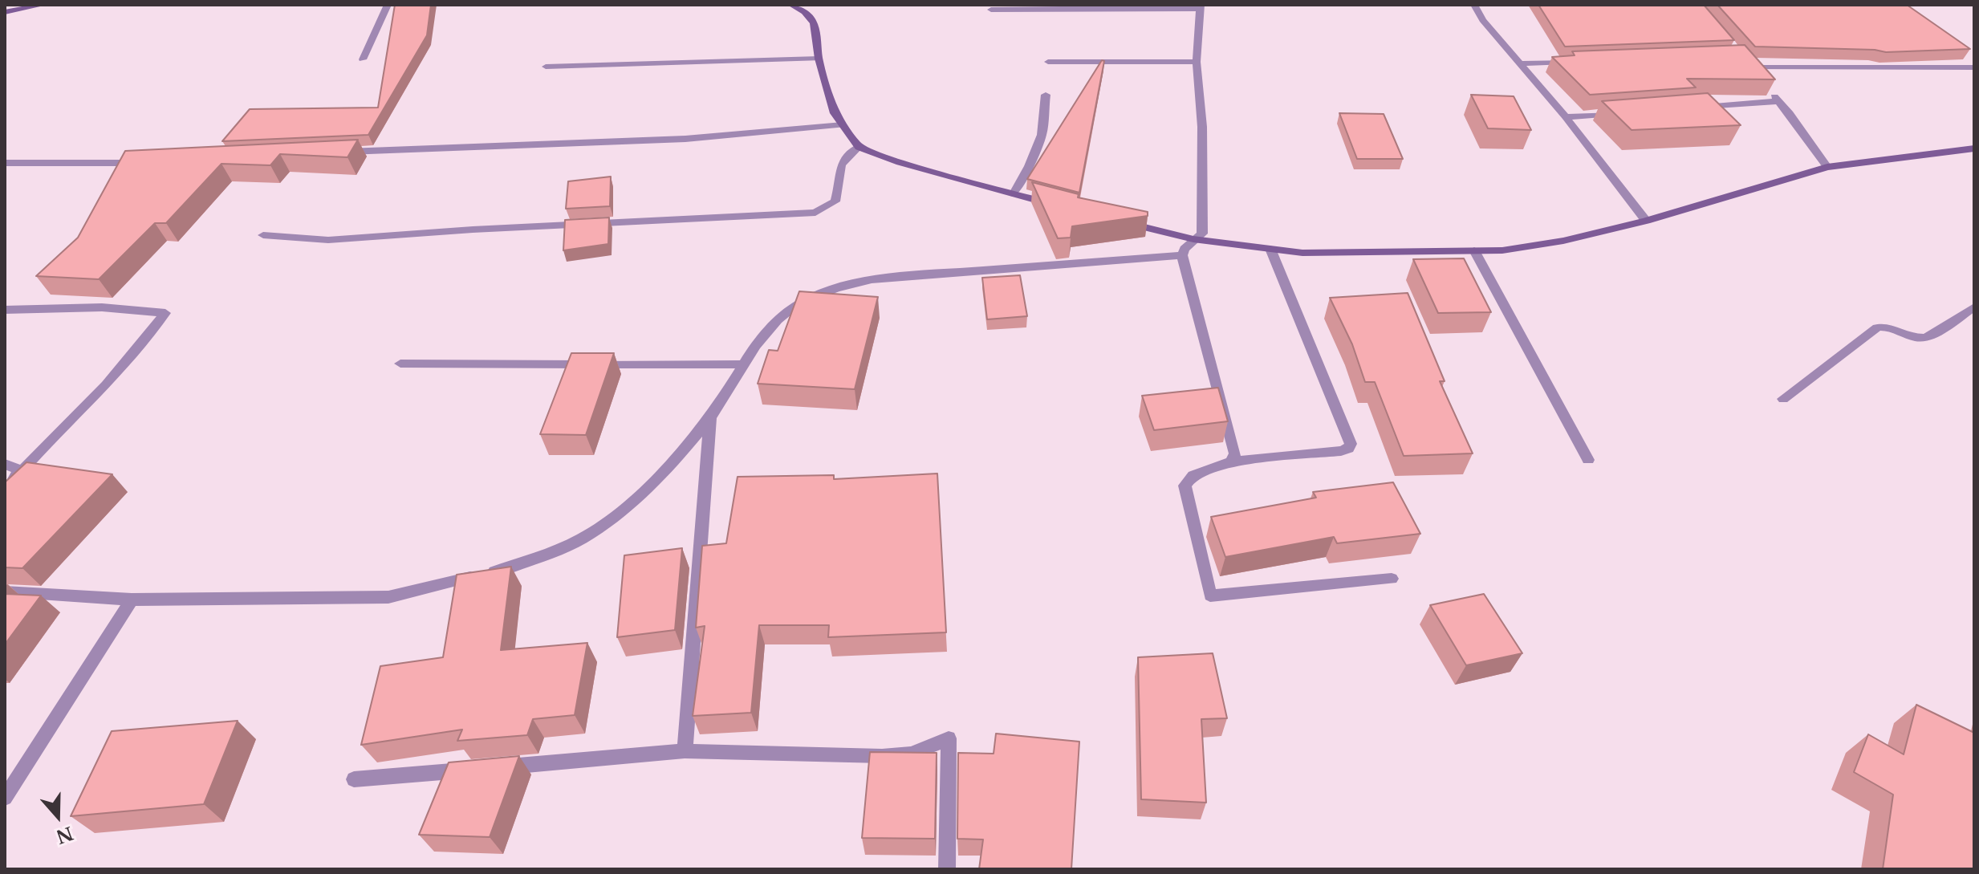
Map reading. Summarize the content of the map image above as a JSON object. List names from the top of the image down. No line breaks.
{"north":"bottom"}
